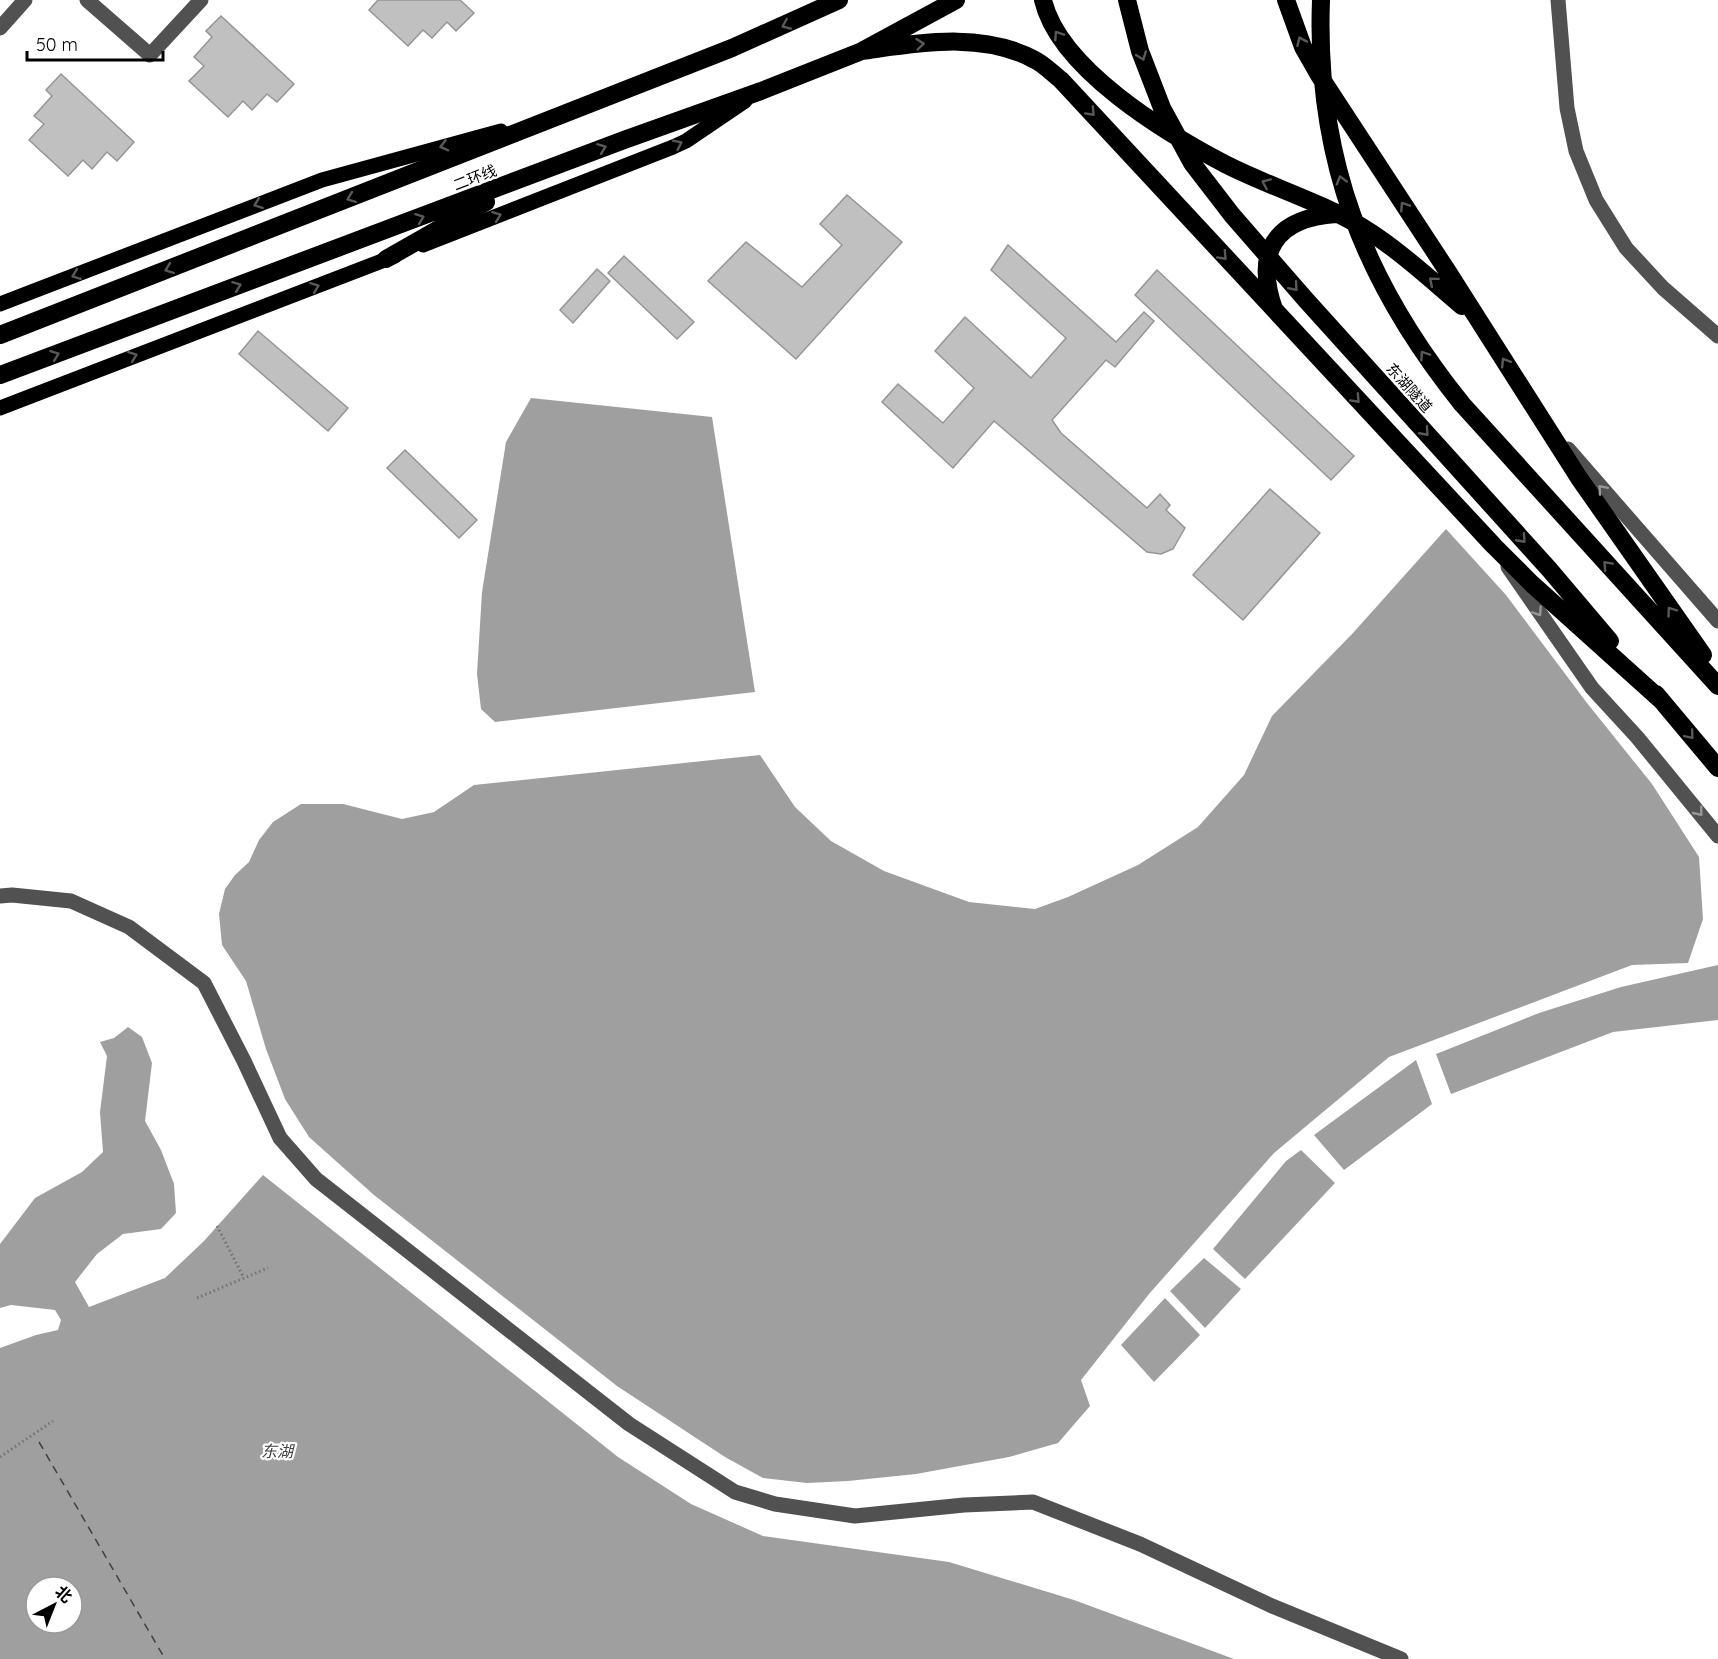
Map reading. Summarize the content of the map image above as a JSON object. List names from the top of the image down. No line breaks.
{"streets":{"highway":["二环线","东湖隧道"]},"water":["东湖"],"scale_bar":"50 m","north":"top right"}
